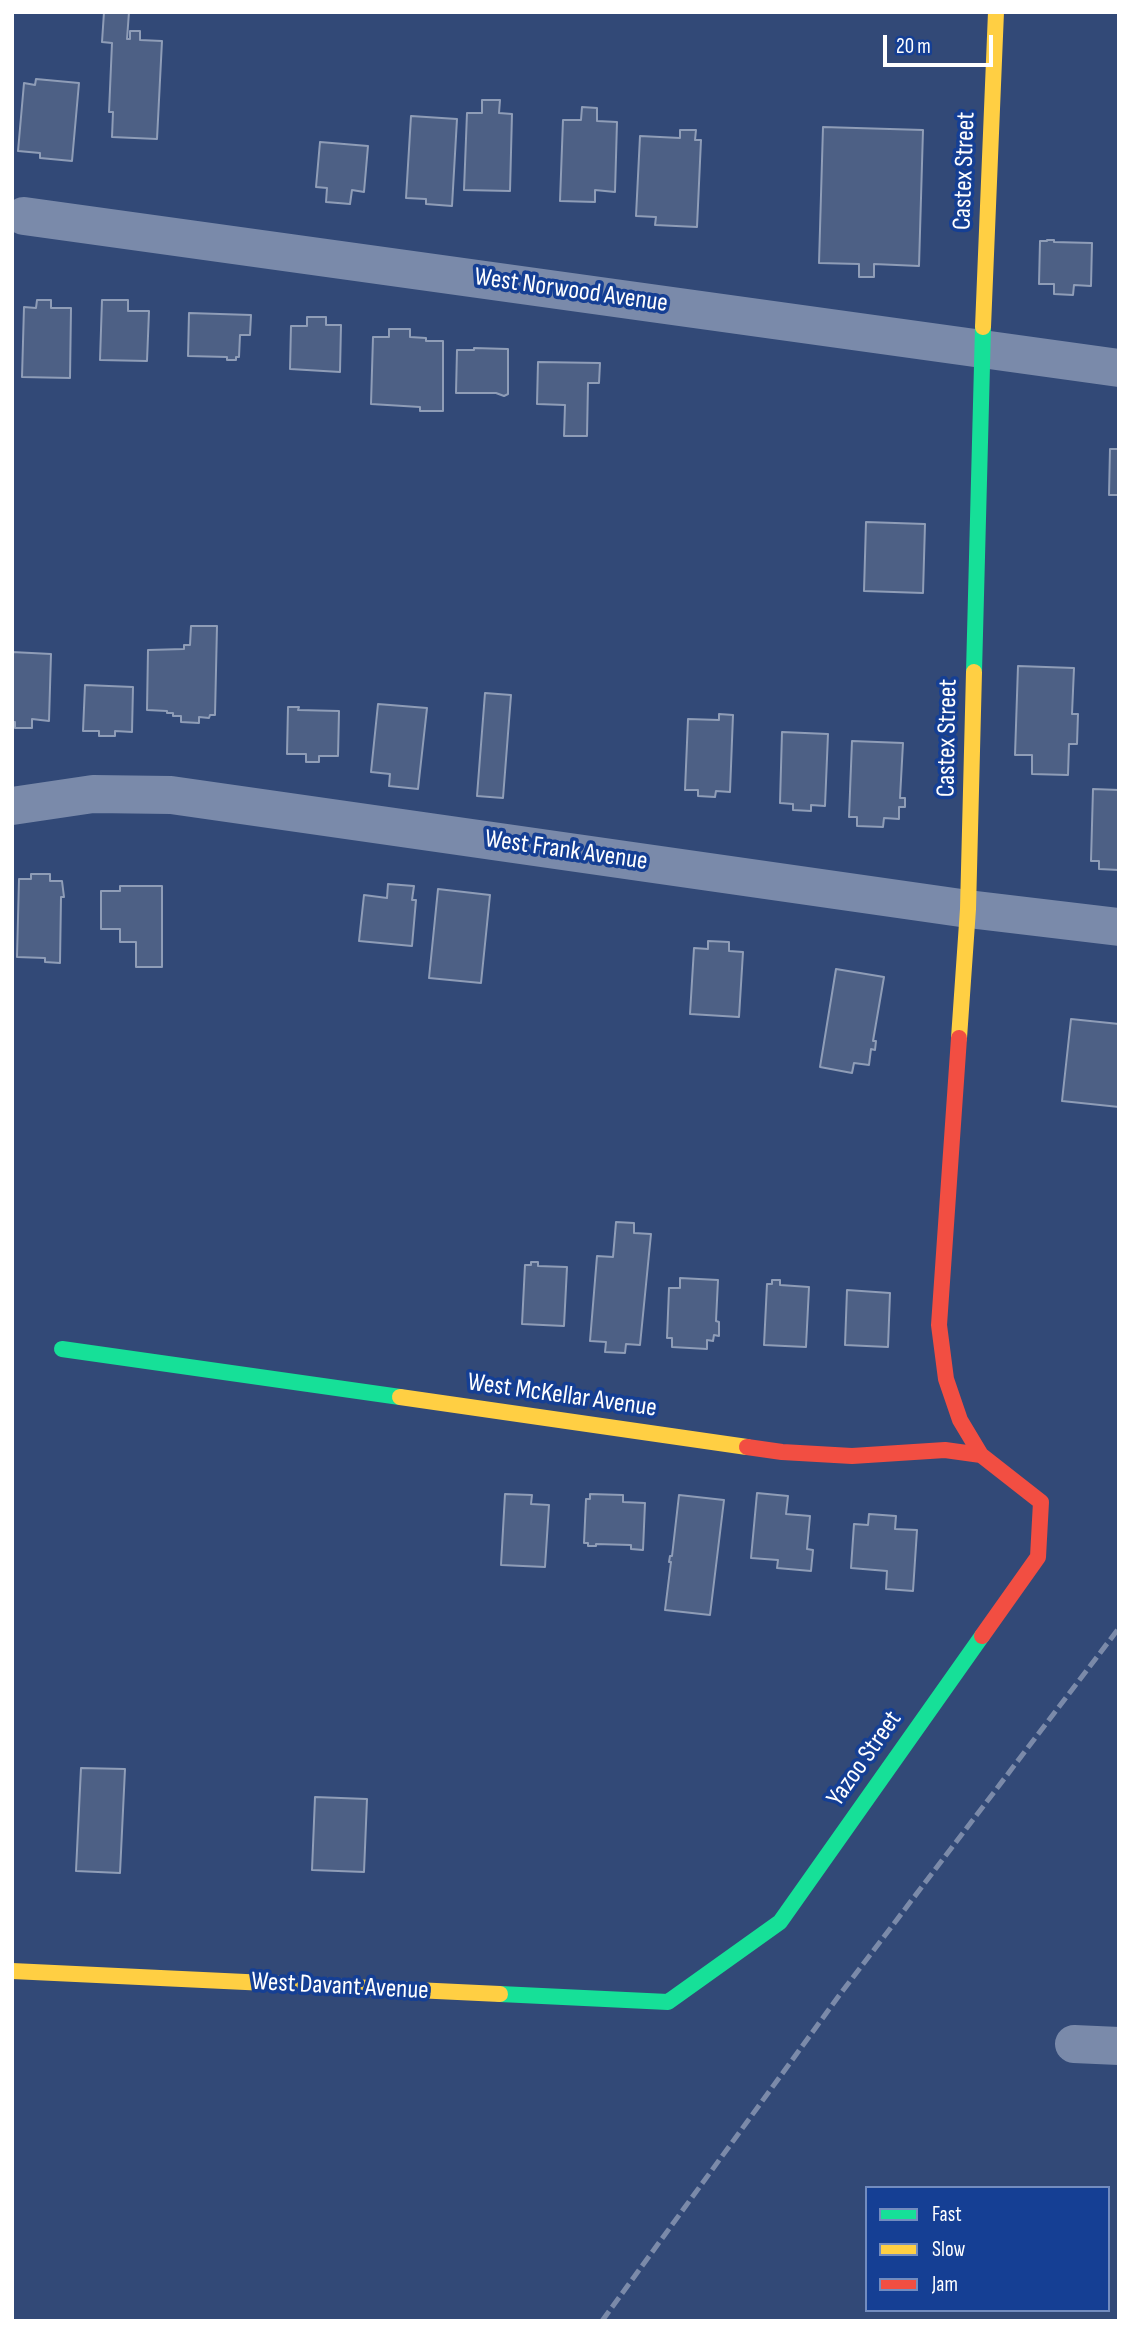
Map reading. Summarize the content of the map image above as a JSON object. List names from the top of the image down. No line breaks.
{"streets":{"street":["Castex Street","West Norwood Avenue","West Frank Avenue","West McKellar Avenue","Yazoo Street","West Davant Avenue"]},"crossings":[["Castex Street","West Norwood Avenue"],["Castex Street","West Frank Avenue"],["Castex Street","West McKellar Avenue"],["West McKellar Avenue","Yazoo Street"],["Yazoo Street","West Davant Avenue"]],"legend":["Fast","Slow","Jam"],"scale_bar":"20 m"}
